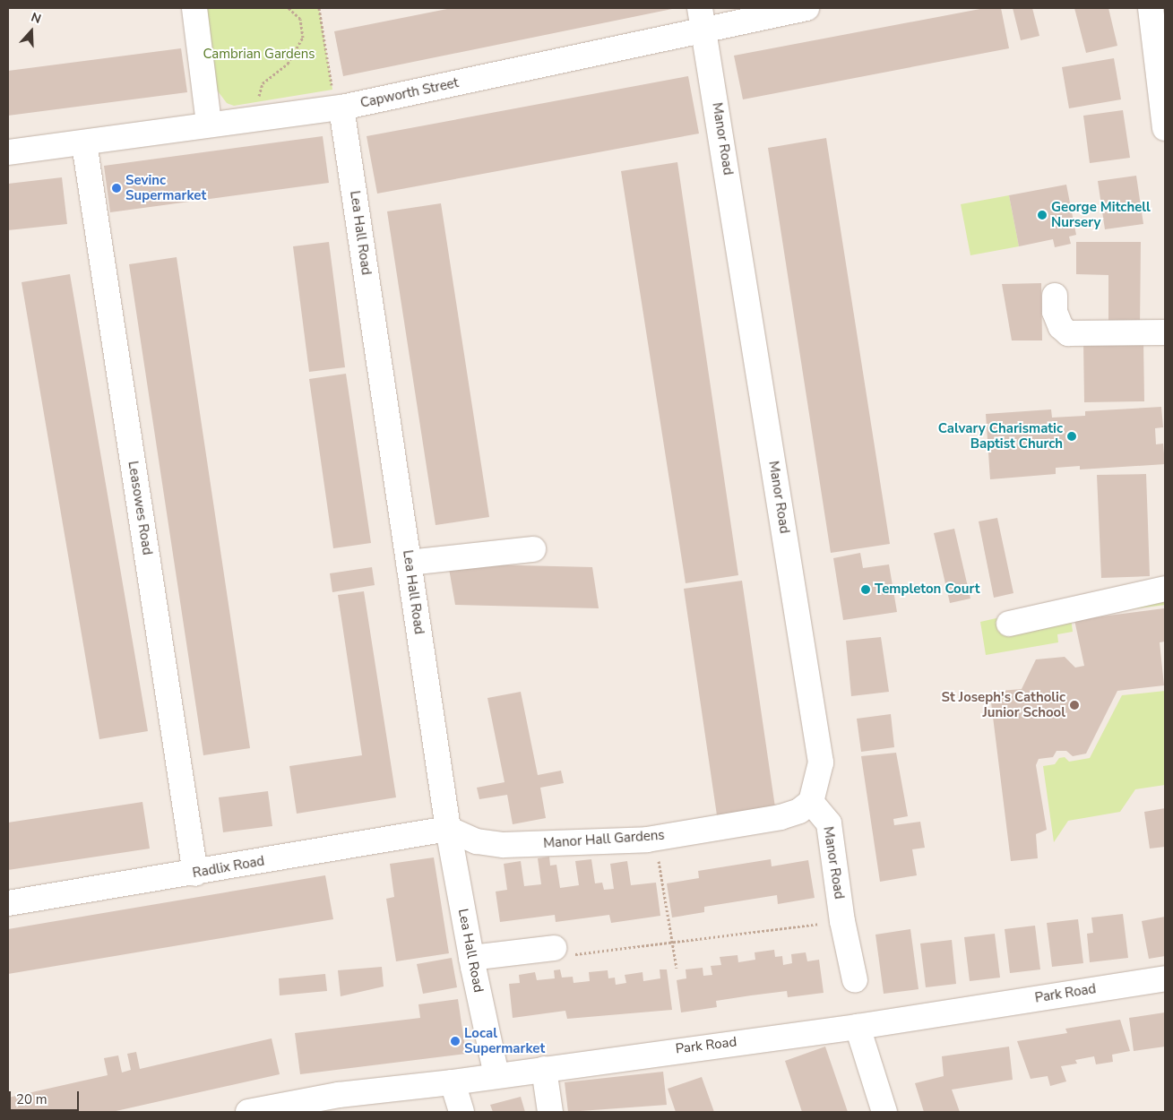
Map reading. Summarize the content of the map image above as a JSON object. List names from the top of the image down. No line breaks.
{"streets":{"street":["Capworth Street","Manor Road","Lea Hall Road","Leasowes Road","Manor Hall Gardens","Radlix Road","Park Road"]},"crossings":[["Capworth Street","Manor Road"],["Capworth Street","Lea Hall Road"],["Capworth Street","Leasowes Road"],["Manor Road","Manor Hall Gardens"],["Lea Hall Road","Manor Hall Gardens"],["Lea Hall Road","Radlix Road"],["Lea Hall Road","Park Road"],["Leasowes Road","Radlix Road"],["Manor Hall Gardens","Radlix Road"]],"parks":["Cambrian Gardens"],"places":["Sevinc Supermarket","George Mitchell Nursery","Calvary Charismatic Baptist Church","Templeton Court","St Joseph's Catholic Junior School","Local Supermarket"],"scale_bar":"20 m","north":"top"}
